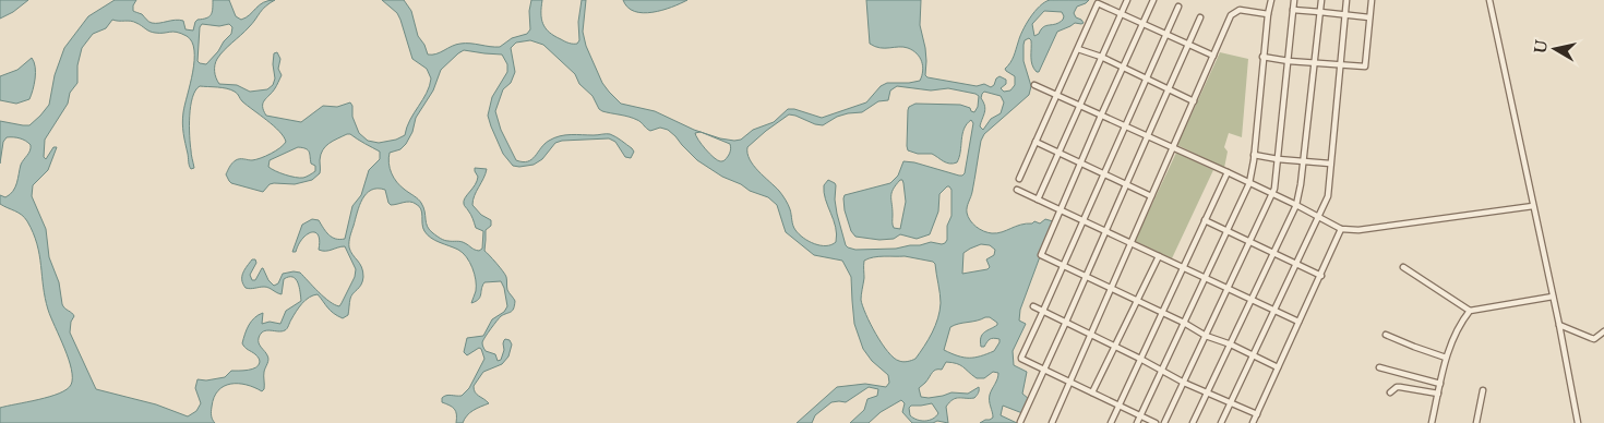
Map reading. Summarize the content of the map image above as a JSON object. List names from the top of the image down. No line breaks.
{"north":"left"}
